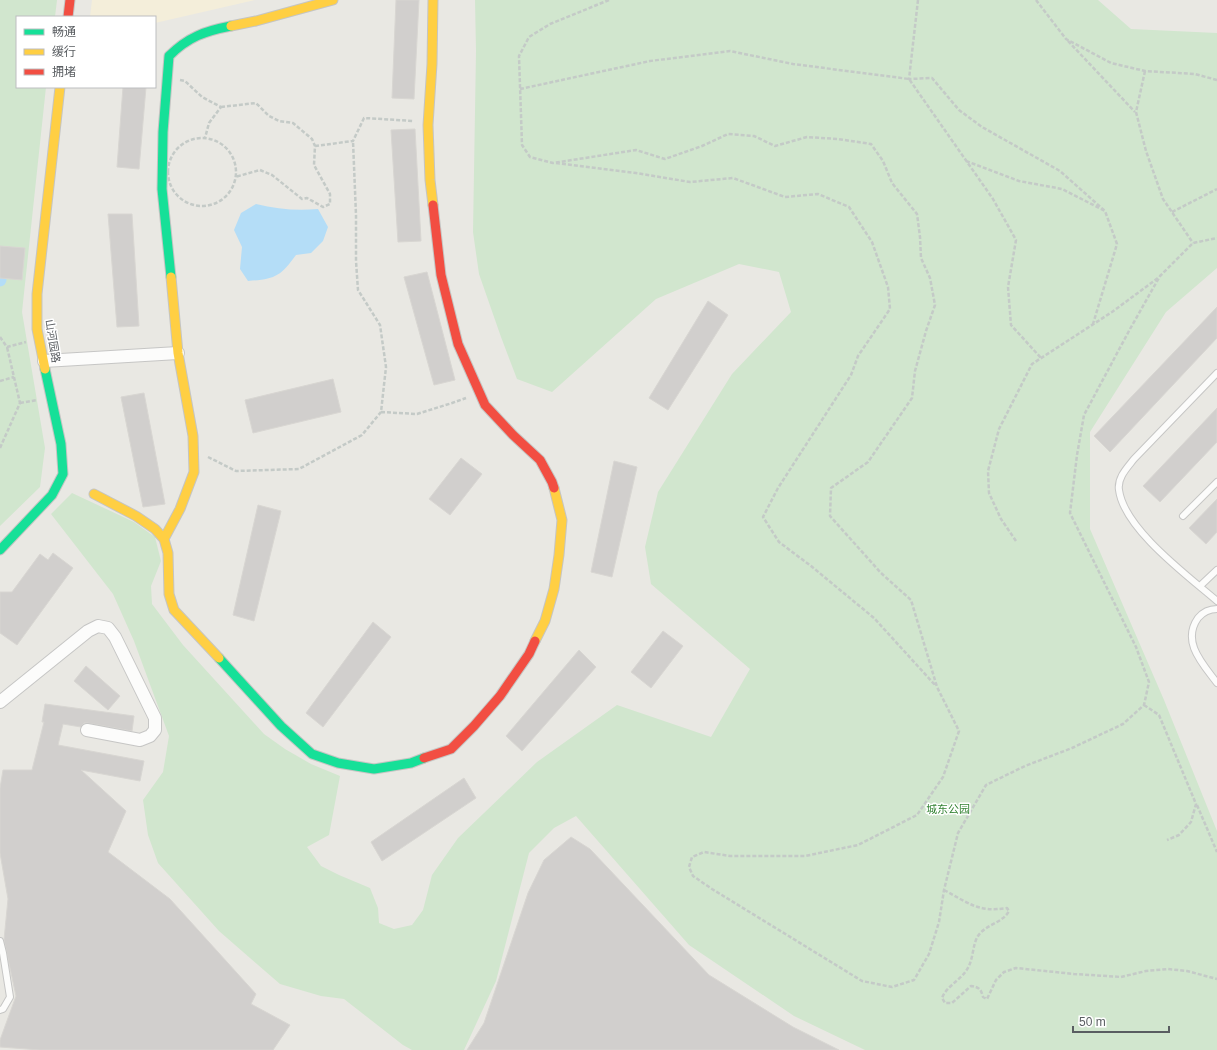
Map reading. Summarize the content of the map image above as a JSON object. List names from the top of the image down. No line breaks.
{"streets":{"street":["山河园路"]},"parks":["城东公园"],"legend":["畅通","缓行","拥堵"],"scale_bar":"50 m"}
